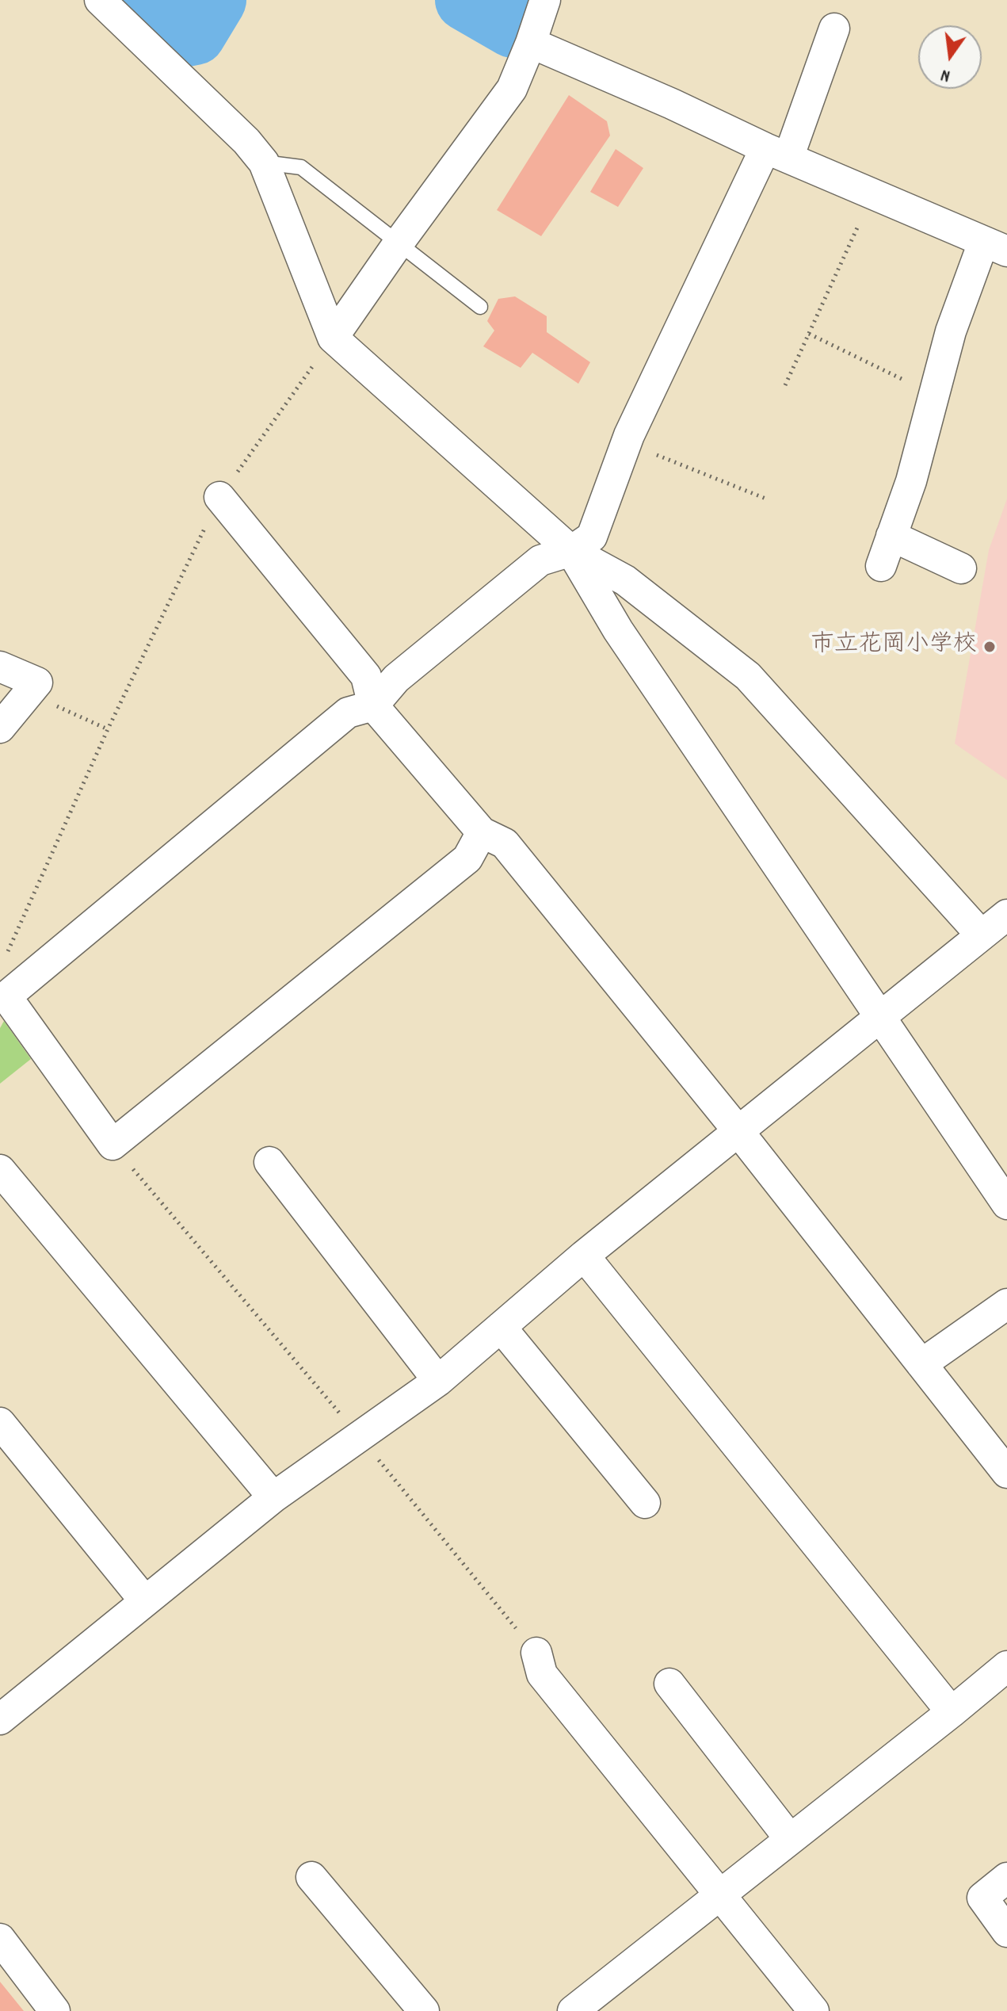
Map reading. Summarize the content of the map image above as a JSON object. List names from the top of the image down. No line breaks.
{"places":["市立花岡小学校"],"north":"bottom"}
